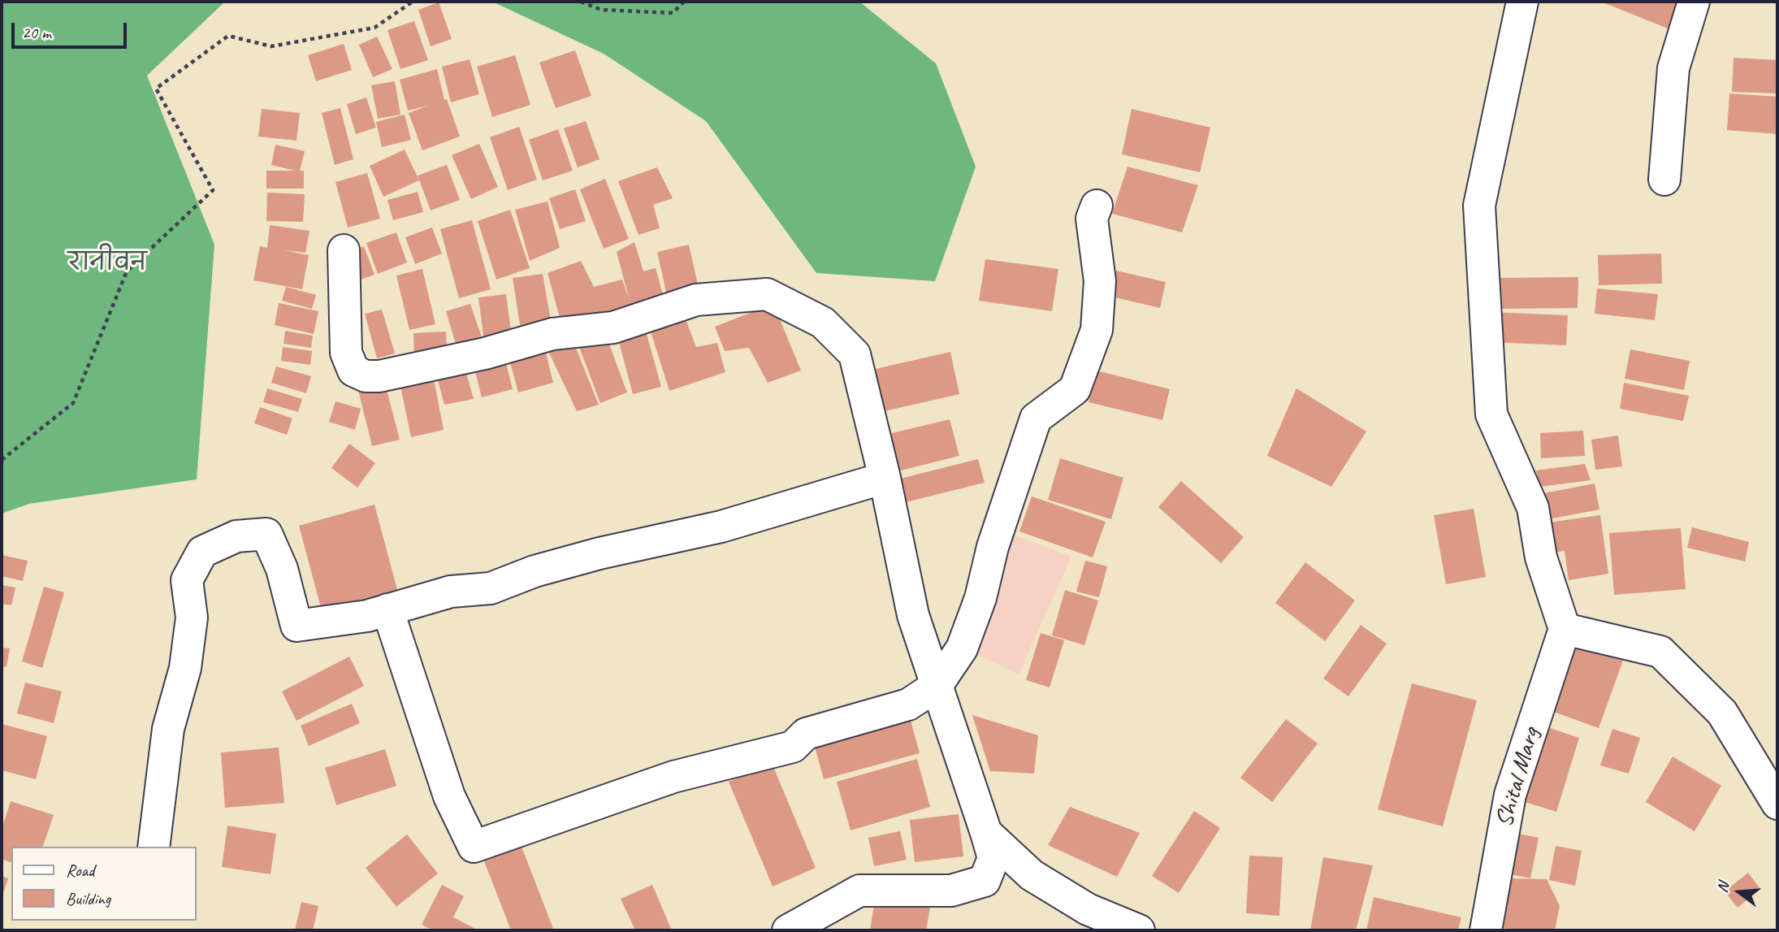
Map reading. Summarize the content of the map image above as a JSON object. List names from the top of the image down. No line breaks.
{"streets":{"street":["Shital Marg"]},"parks":["रानीवन"],"legend":["Road","Building"],"scale_bar":"20 m","north":"left"}
